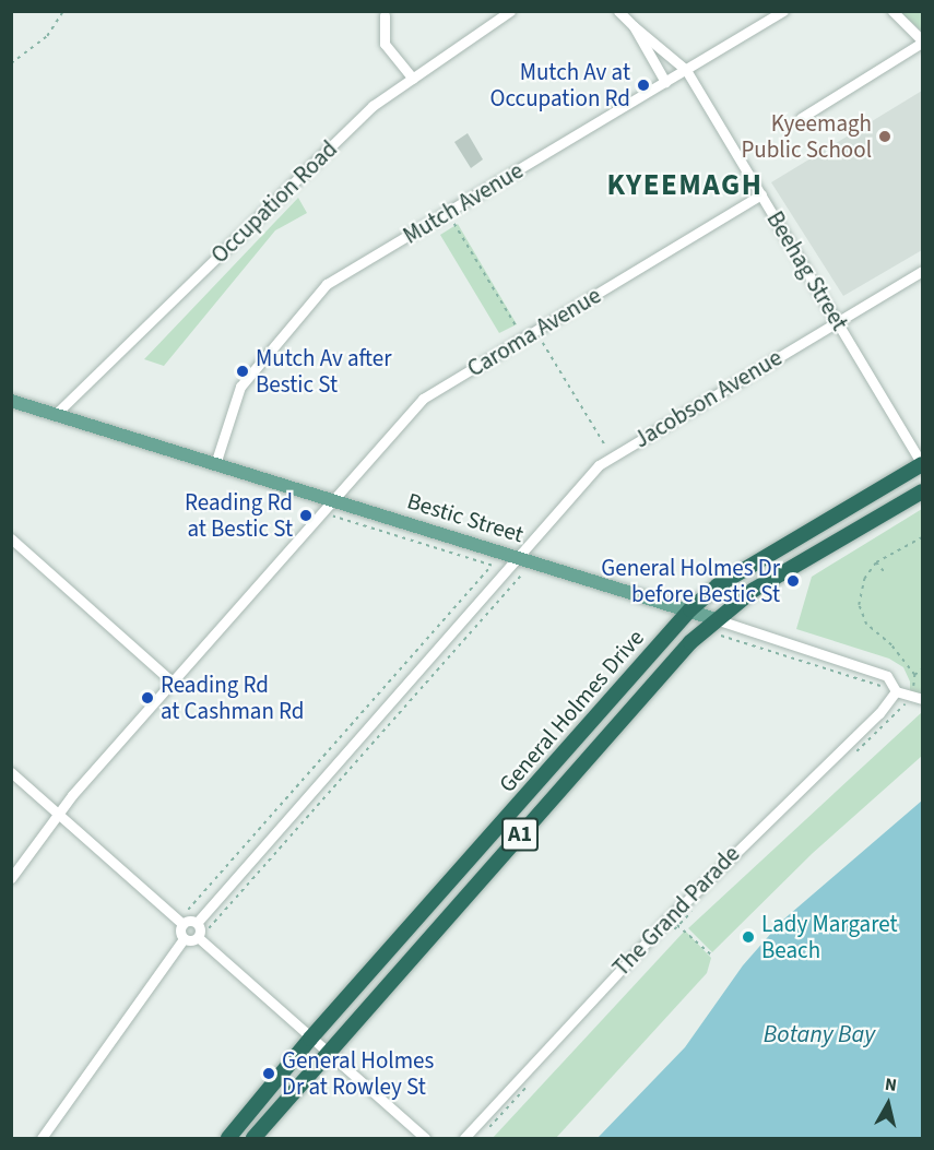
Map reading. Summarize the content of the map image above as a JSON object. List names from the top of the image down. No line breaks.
{"streets":{"highway":["General Holmes Drive","A1"],"main road":["Bestic Street"],"street":["Occupation Road","Mutch Avenue","Beehag Street","Caroma Avenue","Jacobson Avenue","The Grand Parade"]},"crossings":[["Occupation Road","Bestic Street"],["Mutch Avenue","Beehag Street"],["Mutch Avenue","Bestic Street"],["Beehag Street","Caroma Avenue"],["Beehag Street","Jacobson Avenue"],["Beehag Street","General Holmes Drive"],["Caroma Avenue","Bestic Street"],["Jacobson Avenue","Bestic Street"],["Bestic Street","General Holmes Drive"],["Bestic Street","The Grand Parade"]],"districts":["KYEEMAGH"],"water":["Botany Bay"],"places":["Mutch Av at Occupation Rd","Kyeemagh Public School","Mutch Av after Bestic St","Reading Rd at Bestic St","General Holmes Dr before Bestic St","Reading Rd at Cashman Rd","Lady Margaret Beach","General Holmes Dr at Rowley St"],"north":"top"}
